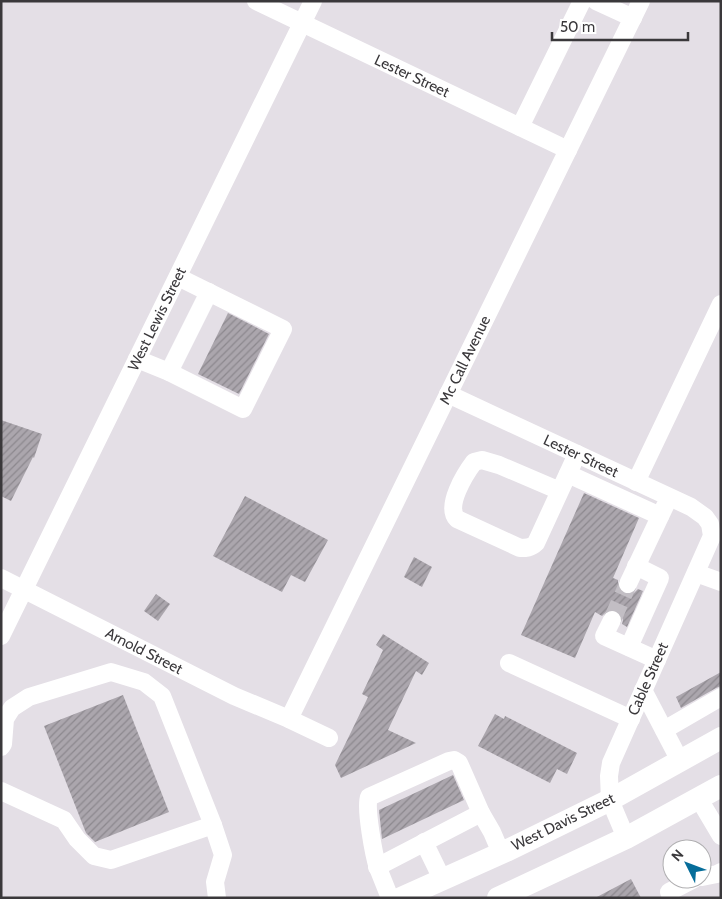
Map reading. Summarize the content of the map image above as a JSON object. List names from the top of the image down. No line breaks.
{"streets":{"main road":["West Davis Street"],"street":["Lester Street","West Lewis Street","Mc Call Avenue","Arnold Street","Cable Street"]},"crossings":[["Lester Street","West Lewis Street"],["Lester Street","Mc Call Avenue"],["Lester Street","Cable Street"],["West Lewis Street","Arnold Street"],["Mc Call Avenue","Arnold Street"],["Cable Street","West Davis Street"]],"scale_bar":"50 m","north":"top left"}
